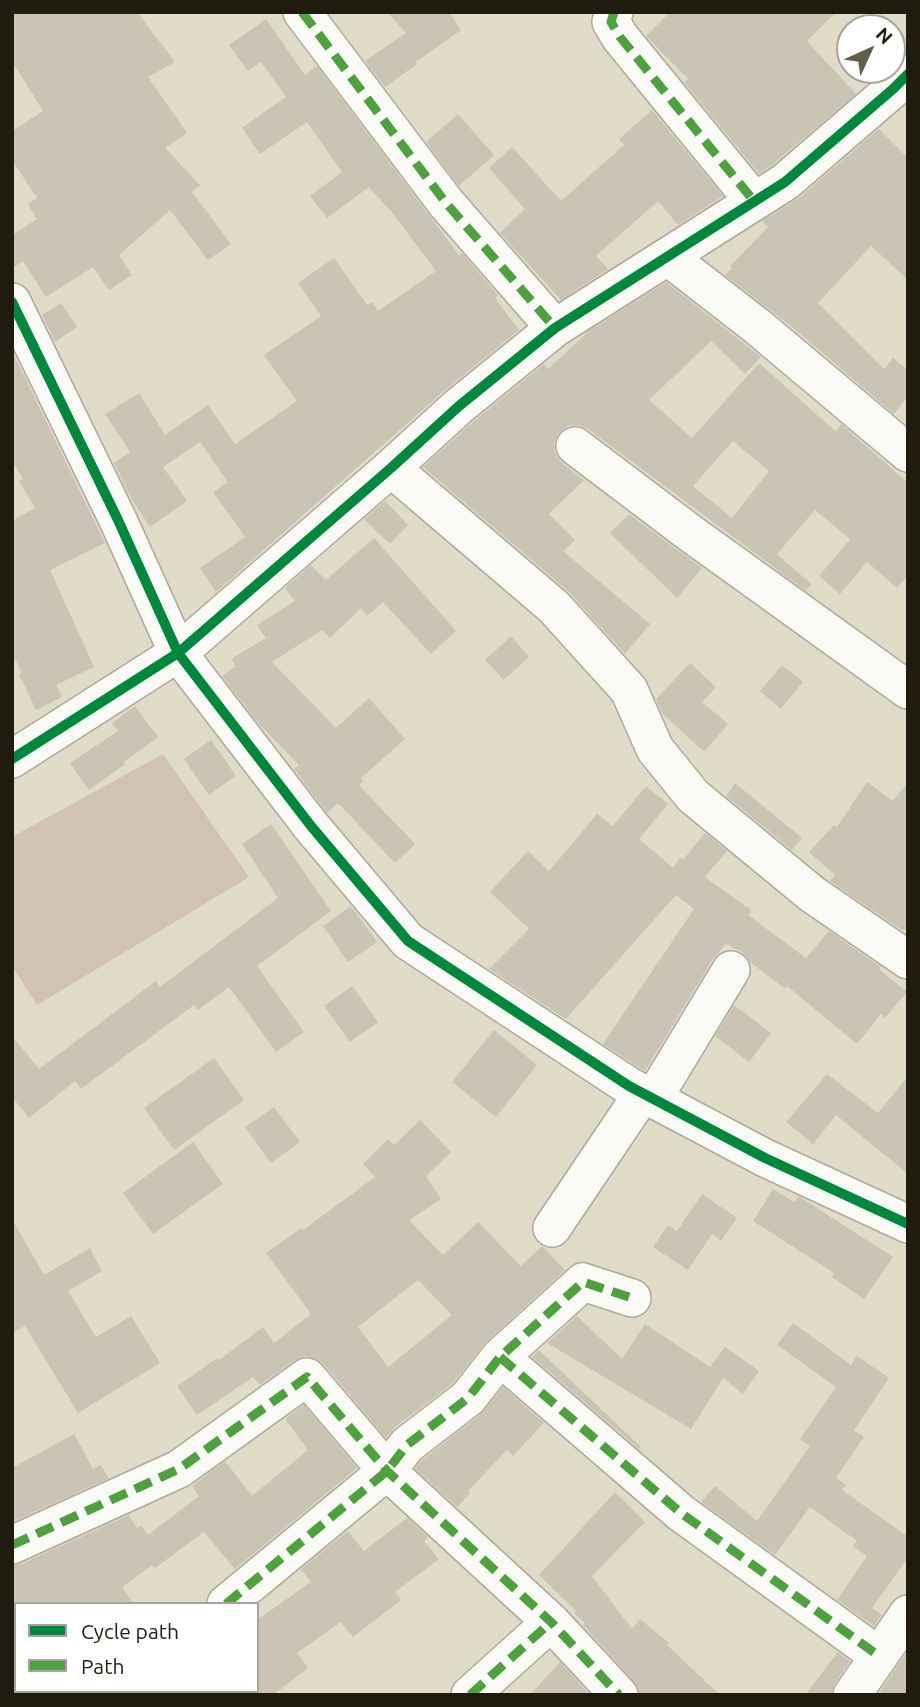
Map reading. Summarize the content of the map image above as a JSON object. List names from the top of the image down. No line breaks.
{"legend":["Cycle path","Path"],"north":"top right"}
